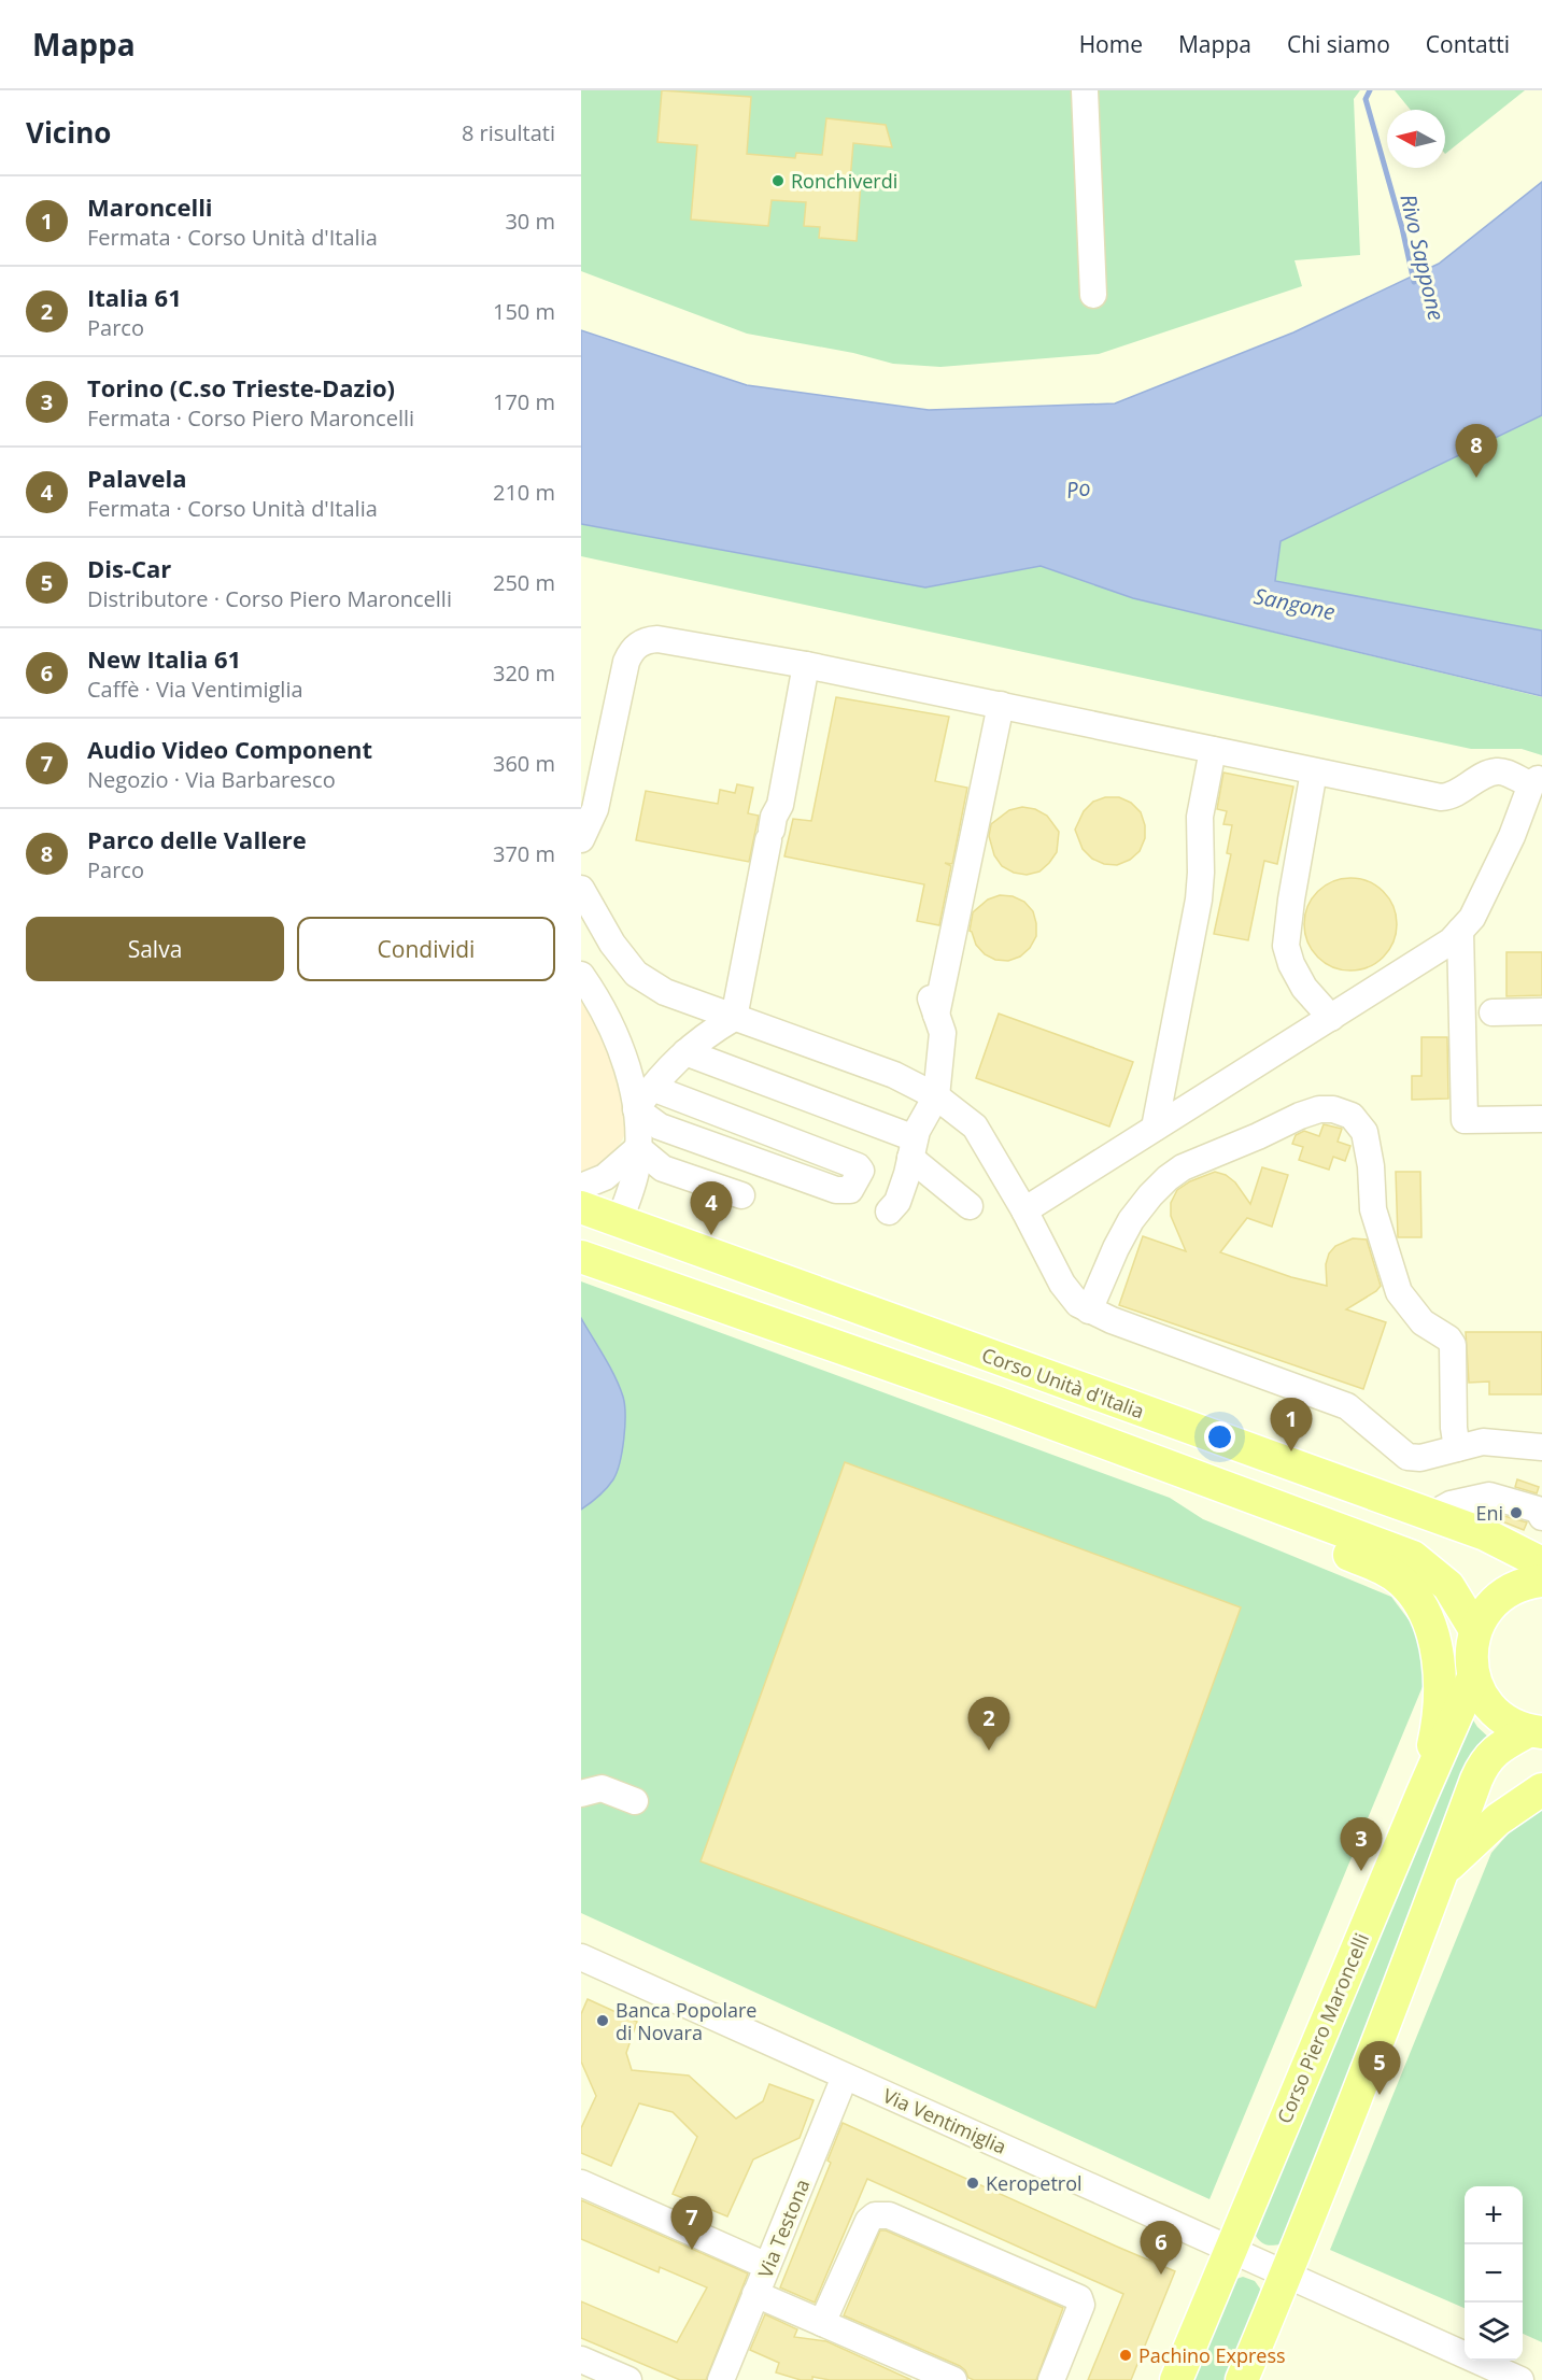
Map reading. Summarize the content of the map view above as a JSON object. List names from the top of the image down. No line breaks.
{"streets":{"main road":["Corso Unità d'Italia","Corso Piero Maroncelli"],"street":["Via Ventimiglia","Via Testona"]},"crossings":[["Corso Piero Maroncelli","Via Ventimiglia"],["Via Ventimiglia","Via Testona"]],"water":["Rivo Sappone","Po","Sangone"],"places":["Ronchiverdi","Eni","Banca Popolare di Novara","Keropetrol","Pachino Express"],"north":"left","page":{"header":"Mappa","nav":["Home","Mappa","Chi siamo","Contatti"],"heading":["Vicino","8 risultati"],"list":[{"mark":"1","name":"Maroncelli","note":"Fermata · Corso Unità d'Italia","value":"30 m"},{"mark":"2","name":"Italia 61","note":"Parco","value":"150 m"},{"mark":"3","name":"Torino (C.so Trieste-Dazio)","note":"Fermata · Corso Piero Maroncelli","value":"170 m"},{"mark":"4","name":"Palavela","note":"Fermata · Corso Unità d'Italia","value":"210 m"},{"mark":"5","name":"Dis-Car","note":"Distributore · Corso Piero Maroncelli","value":"250 m"},{"mark":"6","name":"New Italia 61","note":"Caffè · Via Ventimiglia","value":"320 m"},{"mark":"7","name":"Audio Video Component","note":"Negozio · Via Barbaresco","value":"360 m"},{"mark":"8","name":"Parco delle Vallere","note":"Parco","value":"370 m"}],"pins":["8","4","1","2","3","5","7","6"],"buttons":["Salva","Condividi"],"map_buttons":["+","−"]}}
